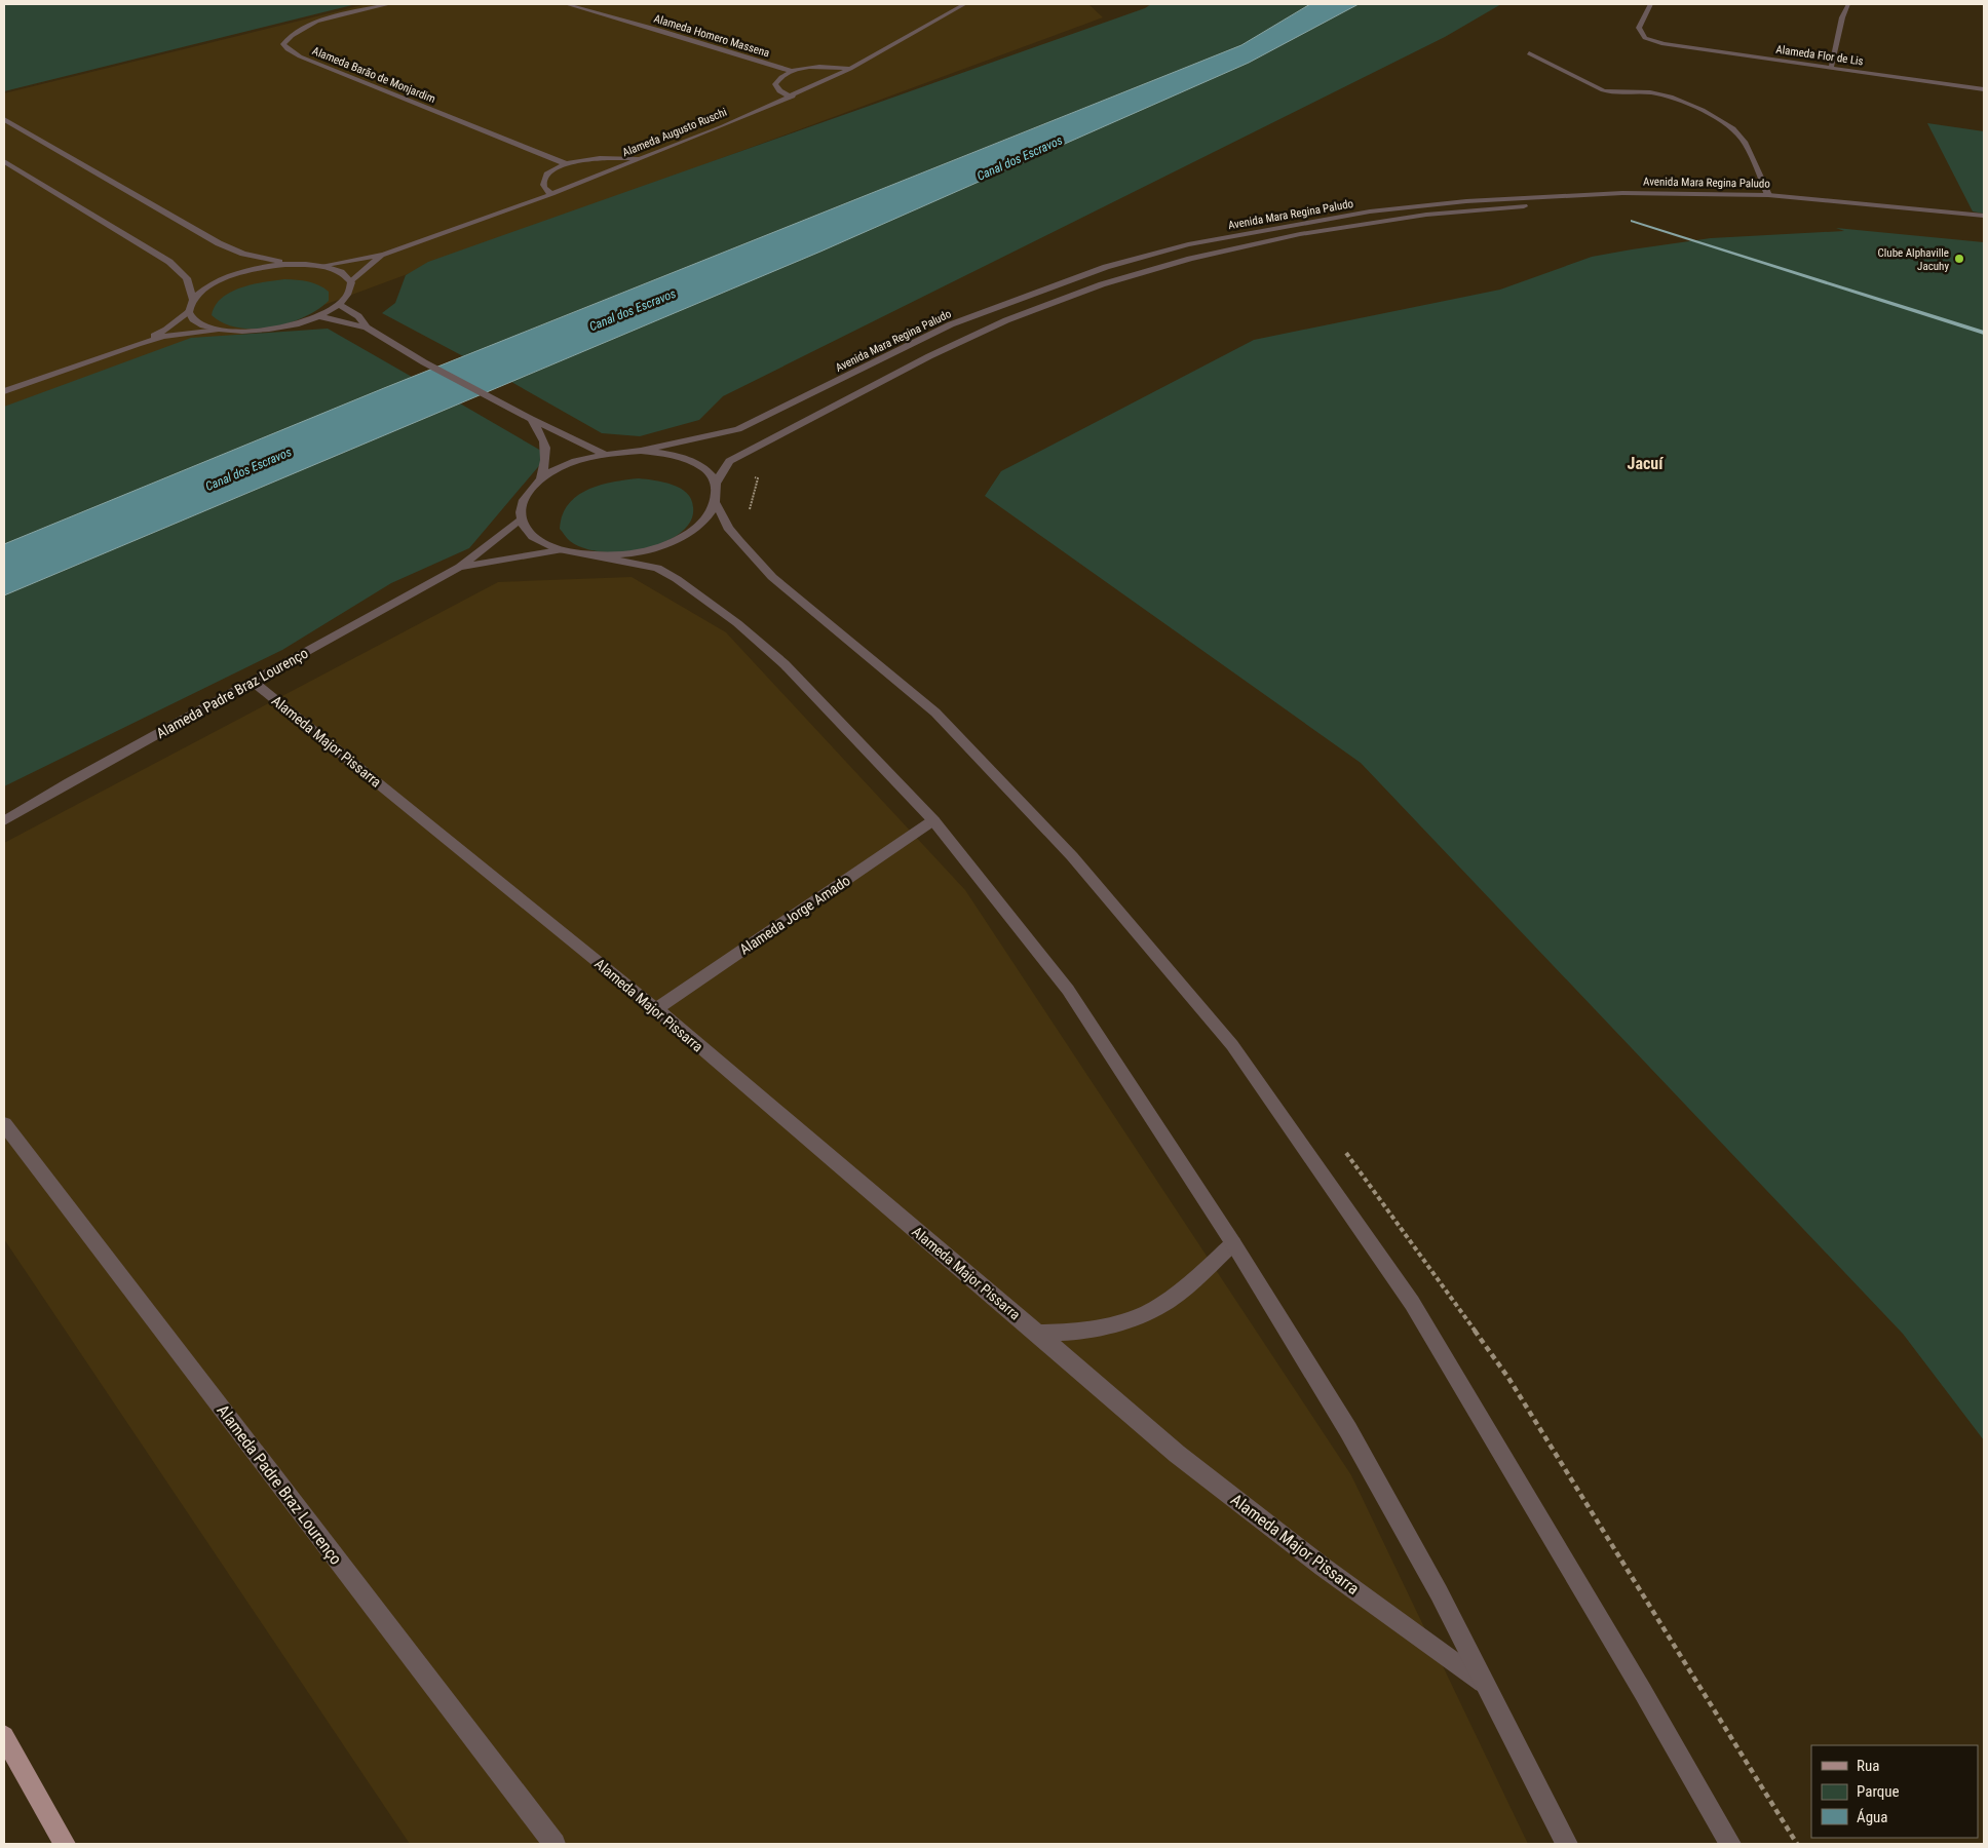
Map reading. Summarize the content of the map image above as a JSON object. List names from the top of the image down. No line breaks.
{"streets":{"street":["Alameda Homero Massena","Alameda Flor de Lis","Alameda Barão de Monjardim","Alameda Augusto Ruschi","Avenida Mara Regina Paludo","Alameda Padre Braz Lourenço","Alameda Major Pissarra","Alameda Jorge Amado"]},"crossings":[["Alameda Homero Massena","Alameda Augusto Ruschi"],["Alameda Padre Braz Lourenço","Alameda Major Pissarra"],["Alameda Major Pissarra","Alameda Jorge Amado"]],"districts":["Jacuí"],"water":["Canal dos Escravos"],"places":["Clube Alphaville Jacuhy"],"legend":["Rua","Parque","Água"]}
